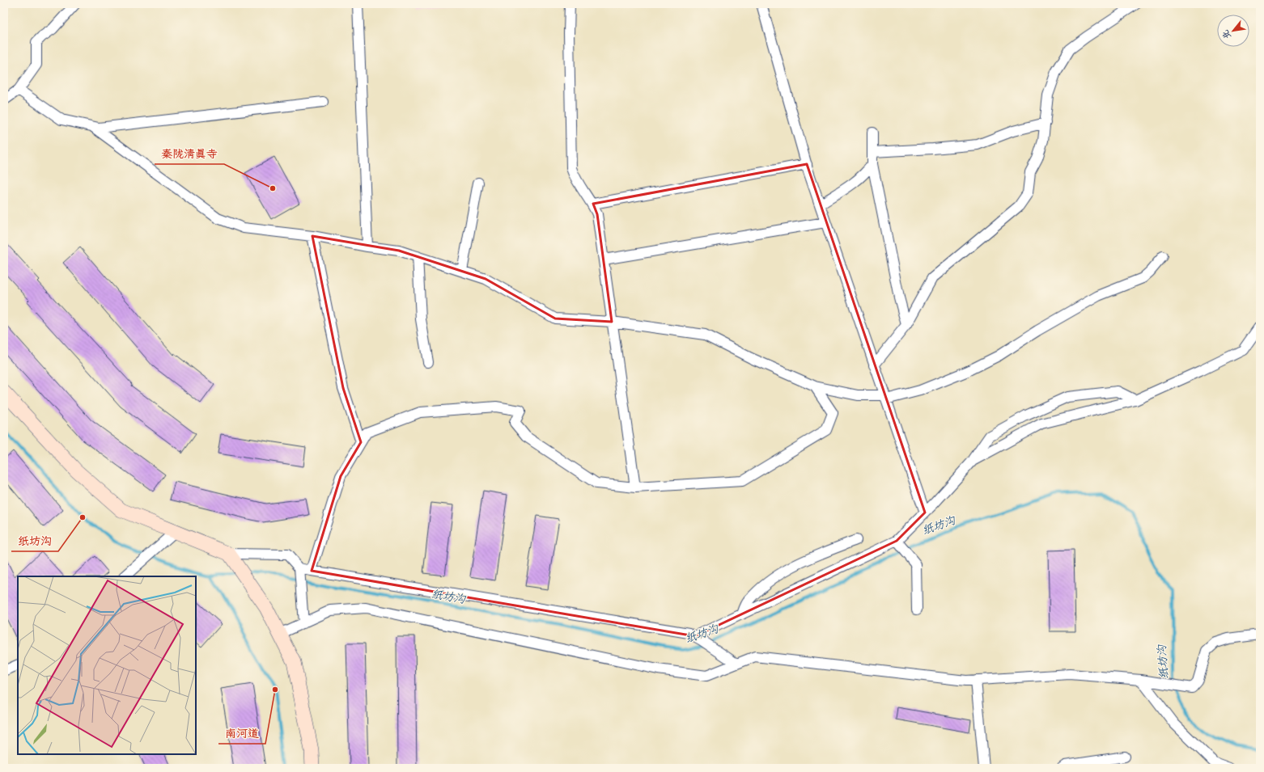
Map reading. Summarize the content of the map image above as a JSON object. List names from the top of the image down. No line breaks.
{"water":["纸坊沟"],"places":["秦陇清真寺","纸坊沟","南河道"],"north":"bottom left"}
